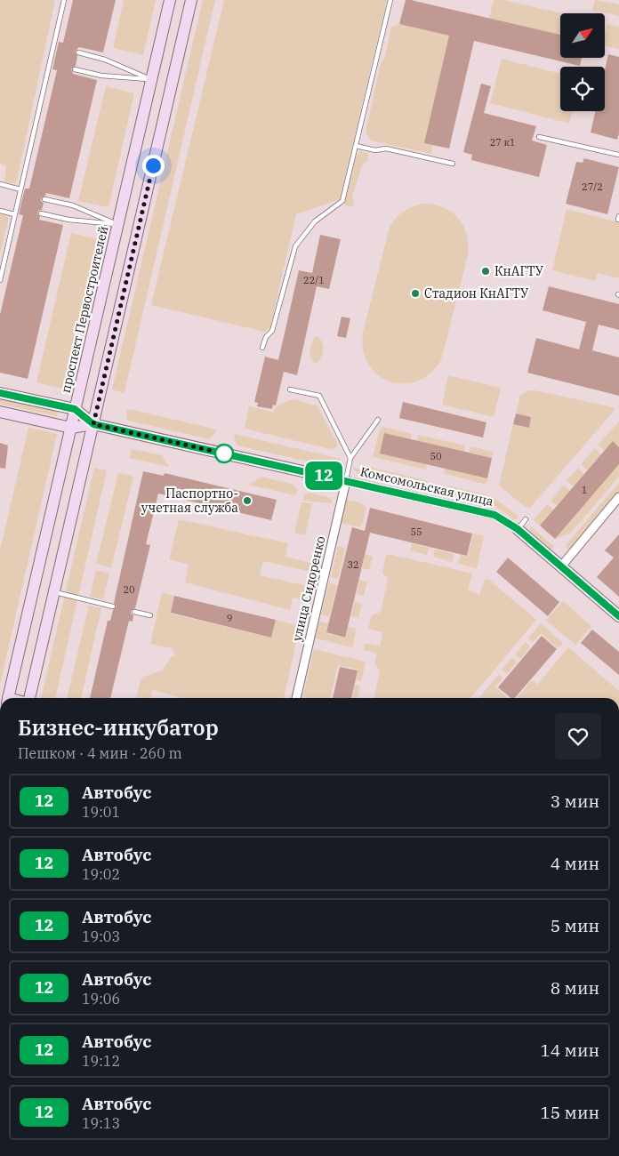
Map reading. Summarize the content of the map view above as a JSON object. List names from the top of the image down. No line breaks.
{"streets":{"main road":["проспект Первостроителей","Комсомольская улица"],"street":["улица Сидоренко"]},"crossings":[["проспект Первостроителей","Комсомольская улица"],["Комсомольская улица","улица Сидоренко"]],"places":["КнАГТУ","Стадион КнАГТУ","Паспортно- учетная служба"],"lines":["bus line 12"],"house_numbers":["27 к1","27/2","22/1","50","1","55","32","20","9"],"north":"top right","page":{"on_map":"12","heading":["Бизнес-инкубатор","Пешком · 4 мин · 260 m"],"list":[{"mark":"12","name":"Автобус","note":"19:01","value":"3 мин"},{"mark":"12","name":"Автобус","note":"19:02","value":"4 мин"},{"mark":"12","name":"Автобус","note":"19:03","value":"5 мин"},{"mark":"12","name":"Автобус","note":"19:06","value":"8 мин"},{"mark":"12","name":"Автобус","note":"19:12","value":"14 мин"},{"mark":"12","name":"Автобус","note":"19:13","value":"15 мин"}]}}
